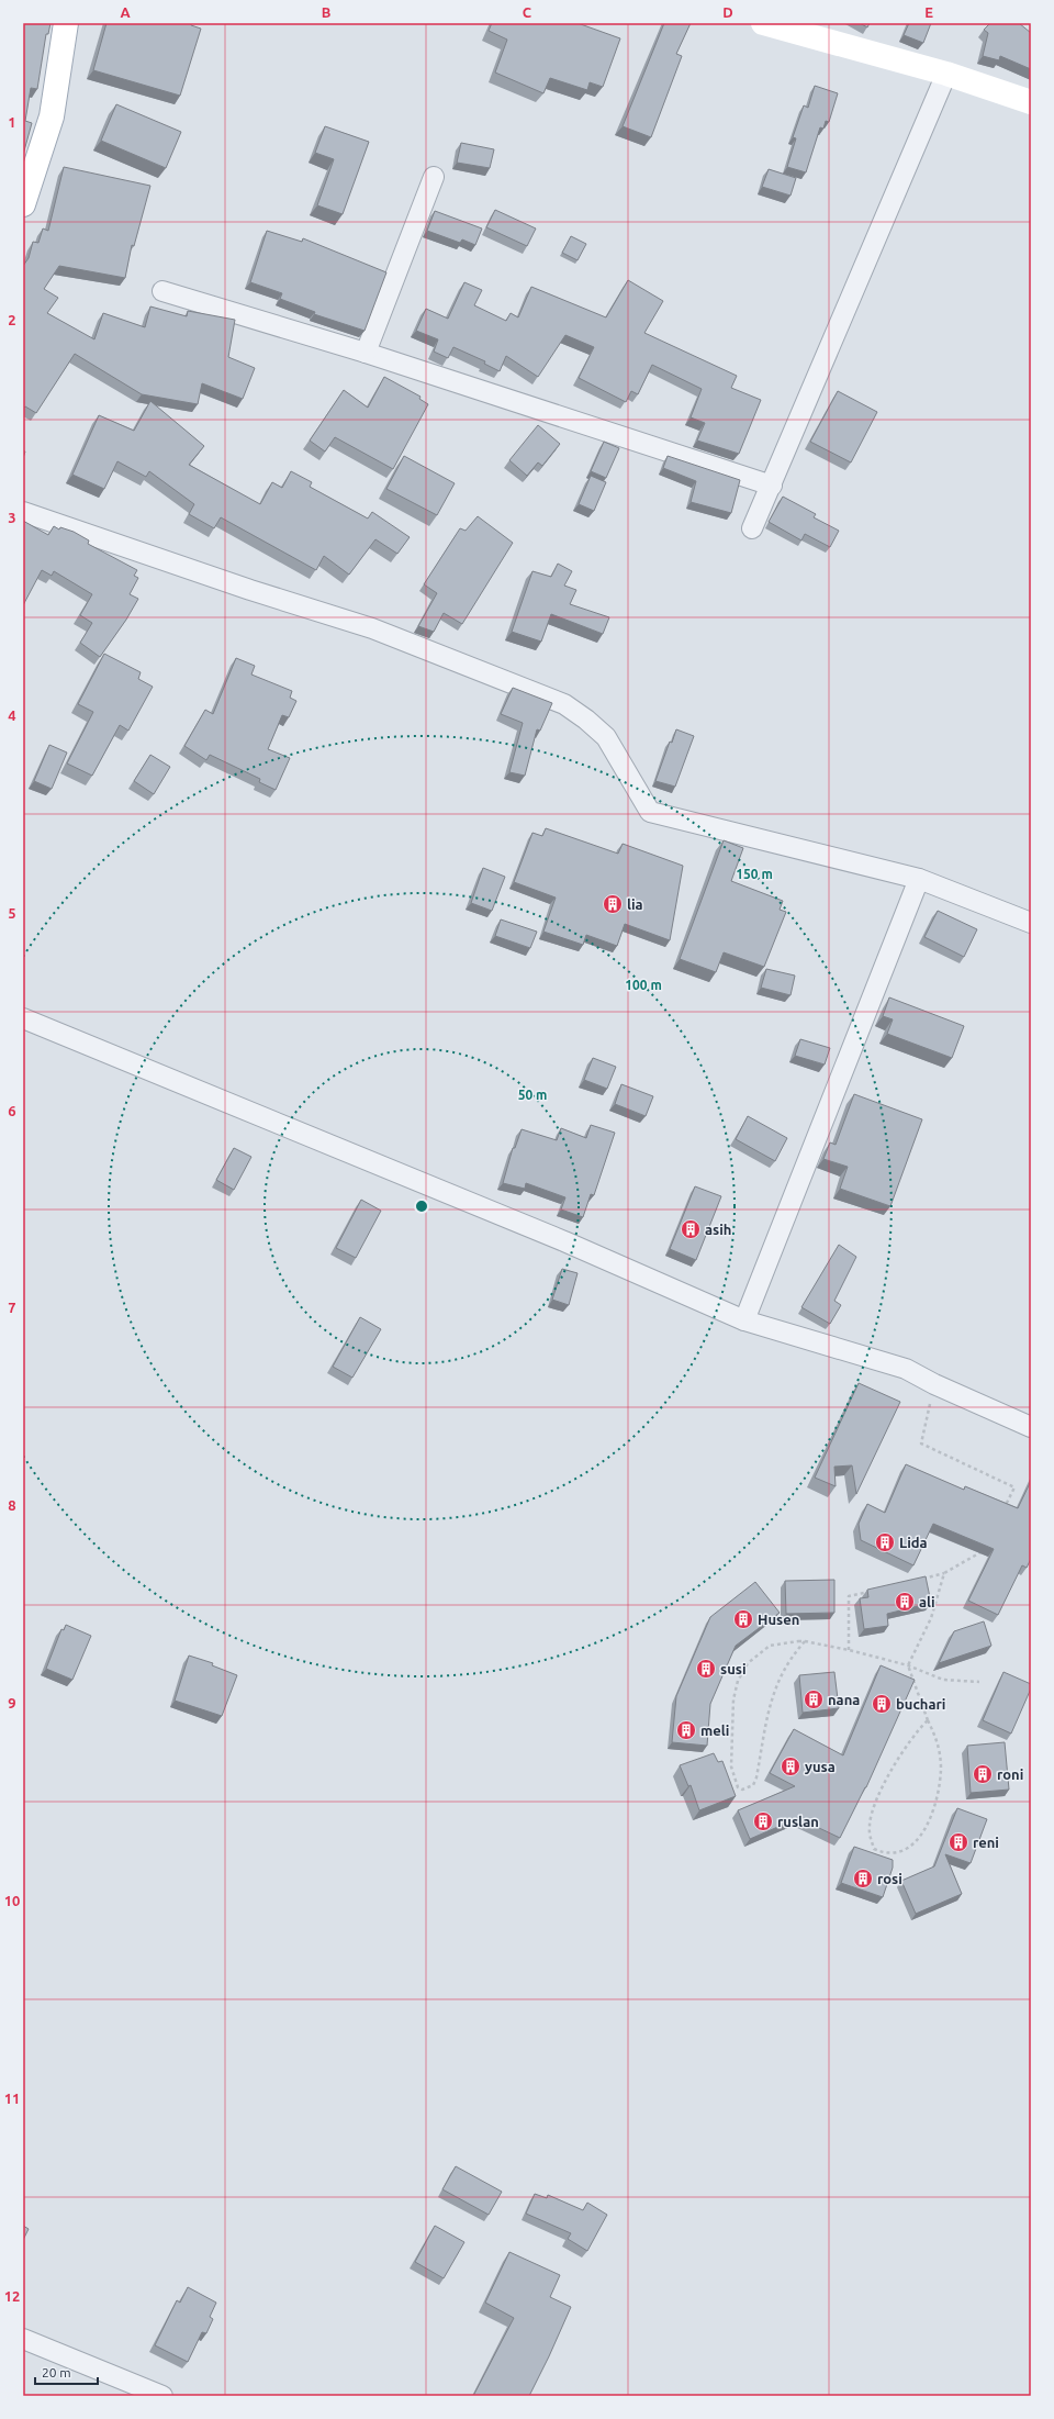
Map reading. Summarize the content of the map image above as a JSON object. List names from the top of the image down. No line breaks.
{"places":{"building":["lia","asih","Lida","ali","Husen","susi","nana","buchari","meli","yusa","roni","ruslan","reni","rosi"]},"scale_bar":"20 m","grid":{"columns":["A","B","C","D","E"],"rows":["1","2","3","4","5","6","7","8","9","10","11","12"]},"rings":["150 m","100 m","50 m"]}
